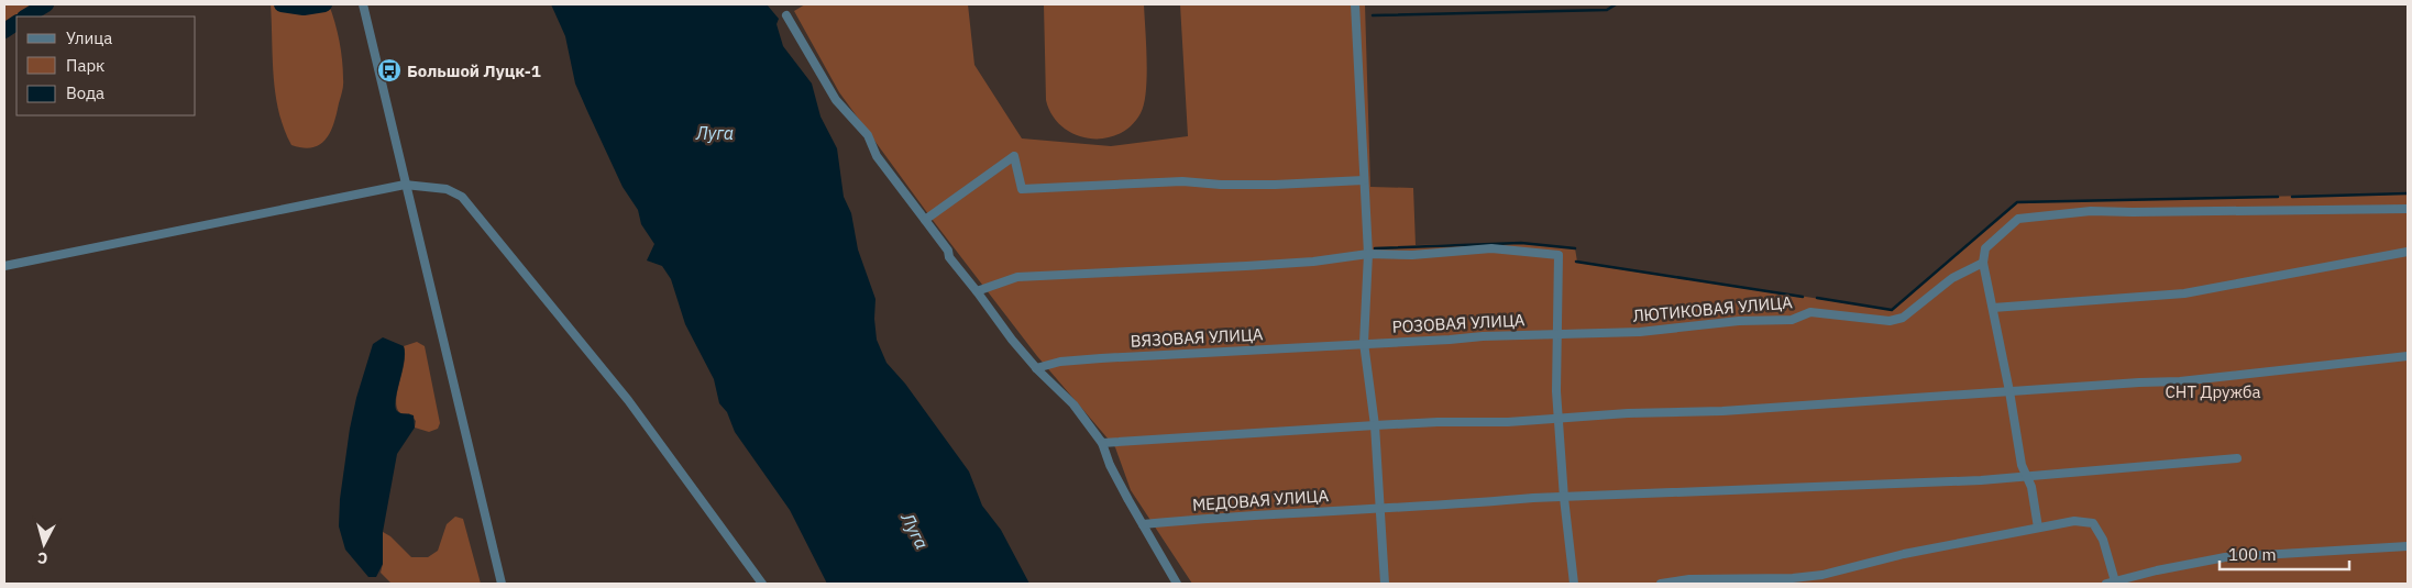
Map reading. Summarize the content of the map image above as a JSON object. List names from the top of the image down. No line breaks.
{"streets":{"street":["ЛЮТИКОВАЯ УЛИЦА","РОЗОВАЯ УЛИЦА","ВЯЗОВАЯ УЛИЦА","МЕДОВАЯ УЛИЦА"]},"crossings":[["ЛЮТИКОВАЯ УЛИЦА","РОЗОВАЯ УЛИЦА"],["РОЗОВАЯ УЛИЦА","ВЯЗОВАЯ УЛИЦА"]],"water":["Луга"],"parks":["СНТ Дружба"],"places":{"bus stop":["Большой Луцк-1"]},"legend":["Улица","Парк","Вода"],"scale_bar":"100 m","north":"bottom"}
